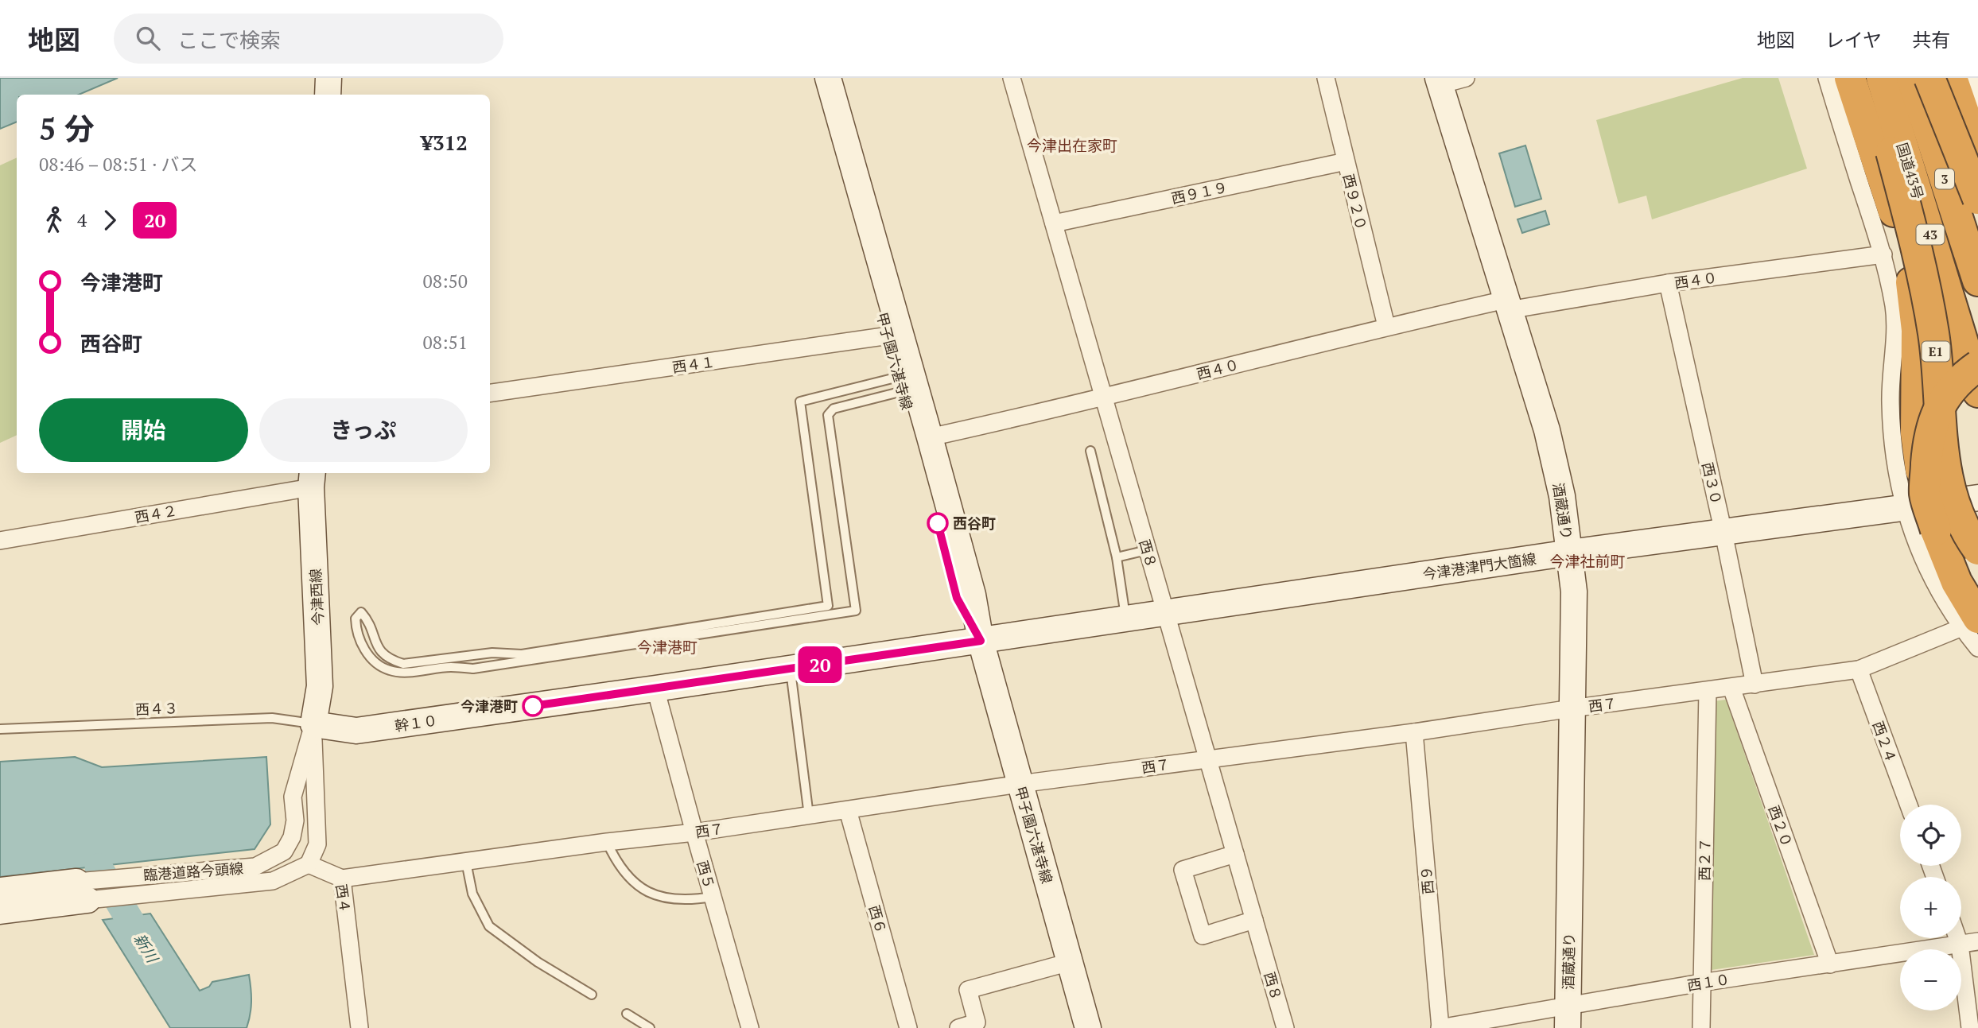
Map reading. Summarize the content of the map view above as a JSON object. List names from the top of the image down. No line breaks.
{"streets":{"highway":["国道43号","3","43","E1"],"main road":["甲子園六湛寺線","酒蔵通り","今津港津門大箇線","今津西線","幹１０","臨港道路今頭線"],"street":["西９１９","西９２０","西４０","西４１","西３０","西４２","西８","西７","西２４","西２０","西２７","西５","西９","西４","西６","西１０"],"lane":["西４３"]},"crossings":[["西９１９","西９２０"],["西９１９","西８"],["西９２０","西４０"],["西４０","E1"],["西４０","甲子園六湛寺線"],["西４０","西３０"],["西４０","酒蔵通り"],["西４０","西８"],["E1","今津港津門大箇線"],["E1","西７"],["甲子園六湛寺線","西４１"],["甲子園六湛寺線","今津港津門大箇線"],["甲子園六湛寺線","西７"],["甲子園六湛寺線","幹１０"],["西３０","今津港津門大箇線"],["西３０","西７"],["酒蔵通り","今津港津門大箇線"],["酒蔵通り","西７"],["酒蔵通り","西１０"],["西４２","今津西線"],["西８","今津港津門大箇線"],["西８","西７"],["今津港津門大箇線","幹１０"],["今津西線","西４３"],["今津西線","幹１０"],["今津西線","臨港道路今頭線"],["西７","西２４"],["西７","西２０"],["西７","西２７"],["西７","西５"],["西７","西９"],["西７","西４"],["西７","西６"],["西４３","幹１０"],["西４３","臨港道路今頭線"],["幹１０","臨港道路今頭線"],["幹１０","西５"],["西２０","西１０"],["西２７","西１０"],["臨港道路今頭線","西４"],["西９","西１０"]],"districts":["今津出在家町","今津社前町","今津港町"],"water":["新川"],"places":["西谷町","今津港町"],"lines":["bus line 20"],"page":{"header":"地図","search":"ここで検索","nav":["地図","レイヤ","共有"],"on_map":"20","heading":["5 分","08:46 – 08:51 · バス","¥312"],"legs":["4","20"],"list":[{"name":"今津港町","value":"08:50"},{"name":"西谷町","value":"08:51"}],"buttons":["開始","きっぷ"],"map_buttons":["+","−"]}}
